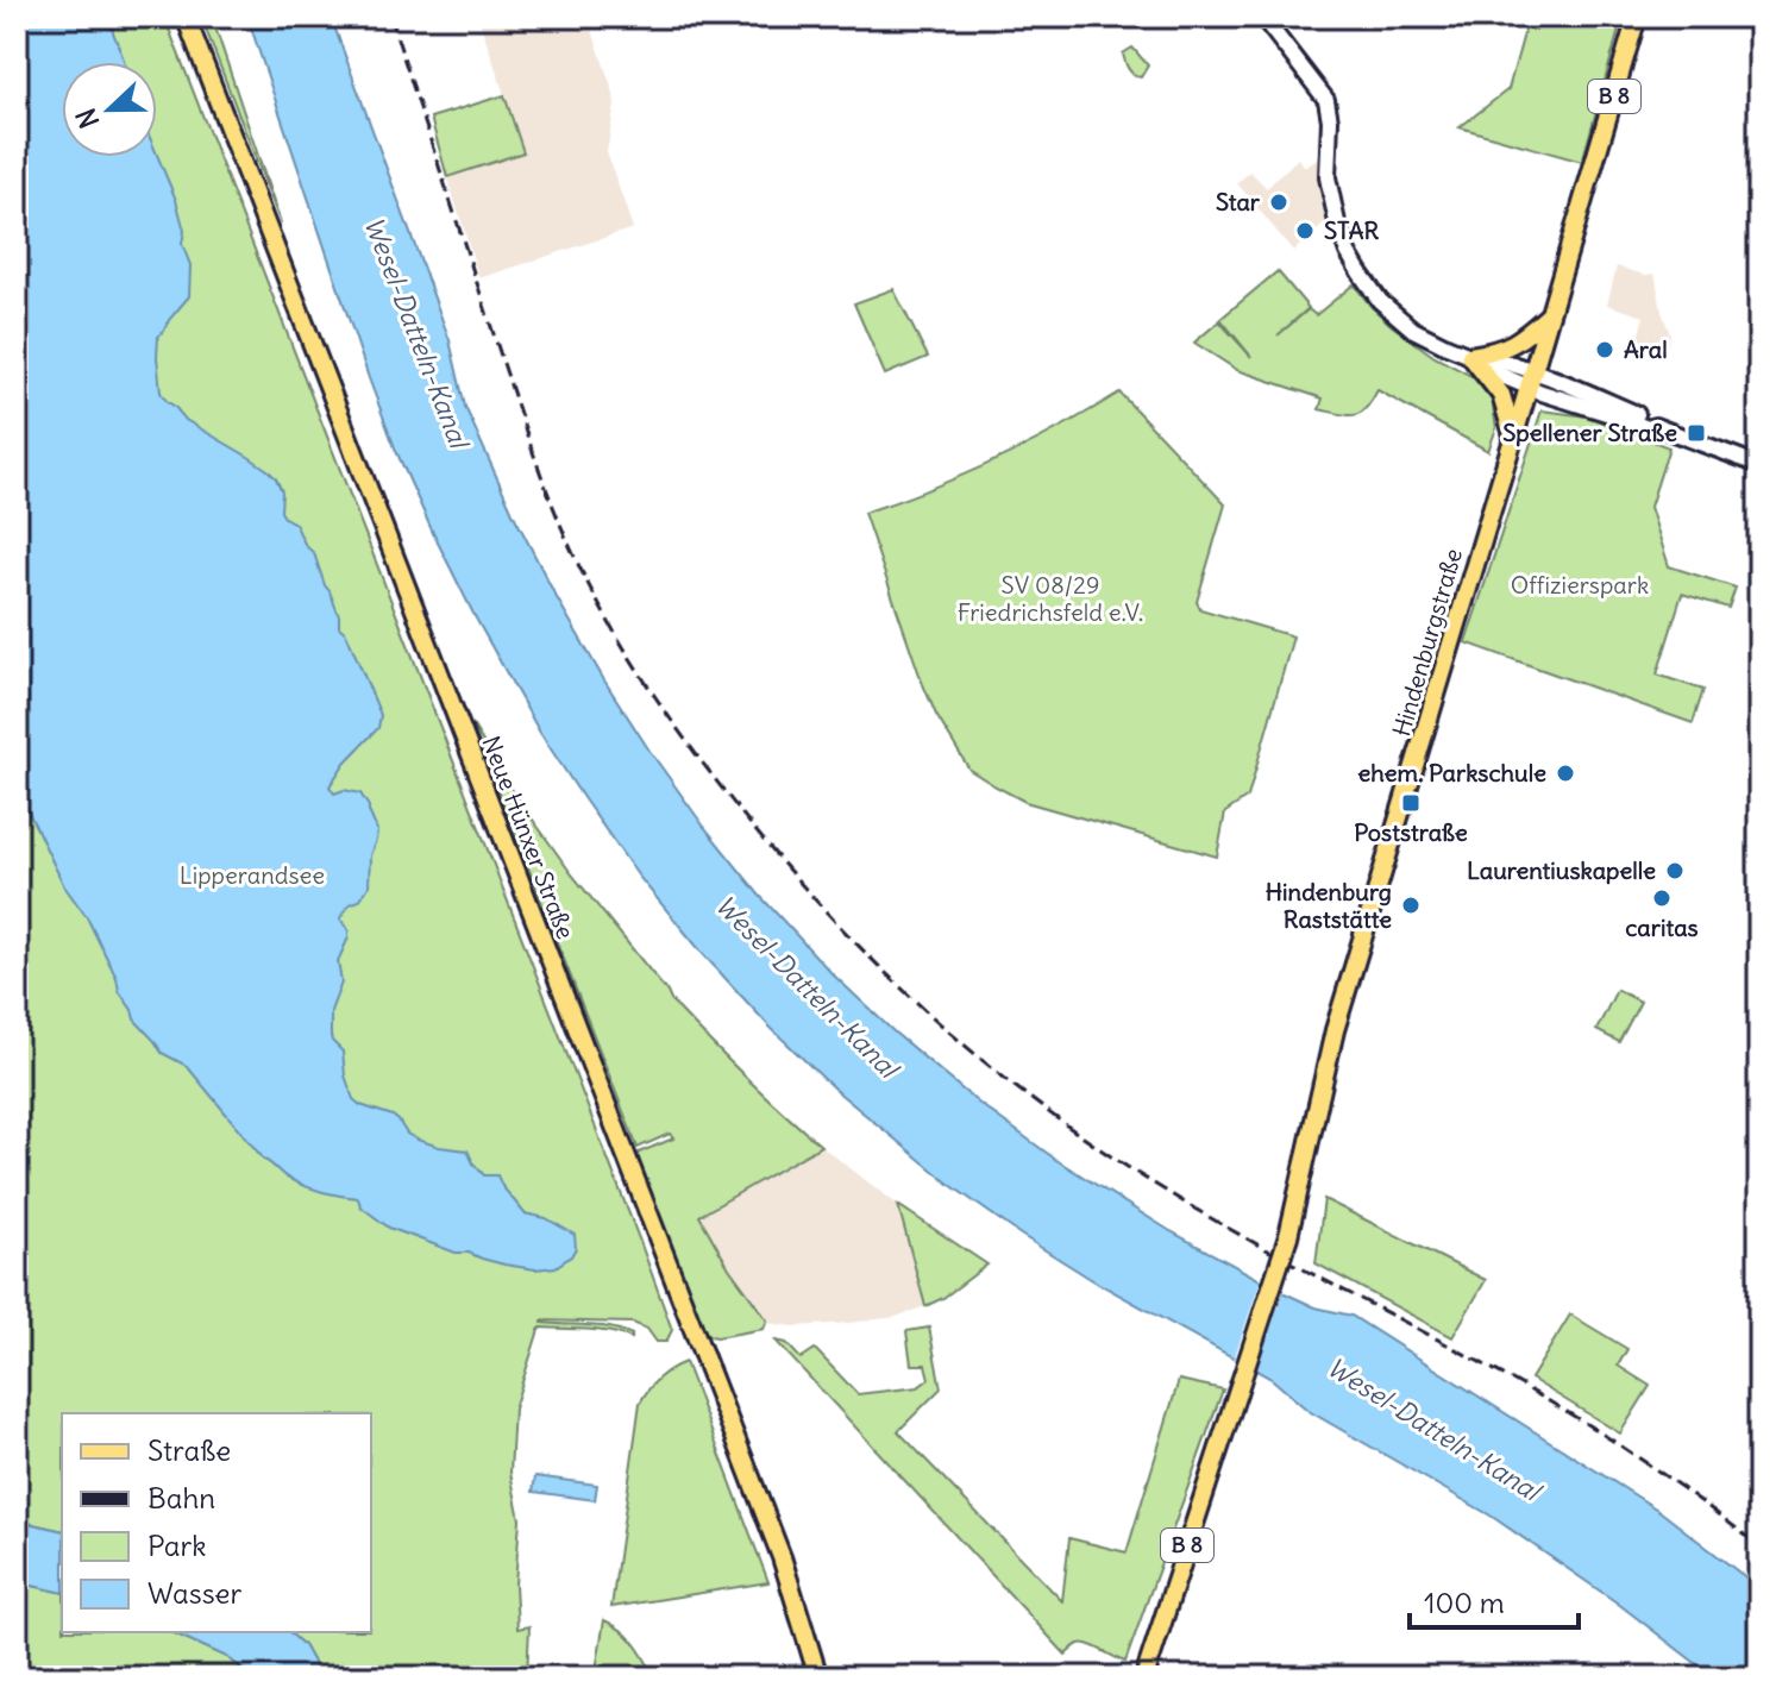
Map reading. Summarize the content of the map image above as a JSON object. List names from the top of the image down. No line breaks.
{"streets":{"main road":["B 8","Hindenburgstraße","Neue Hünxer Straße"]},"water":["Wesel-Datteln-Kanal"],"parks":["SV 08/29 Friedrichsfeld e.V.","Offizierspark","Lipperandsee"],"places":{"other":["Star","STAR","Aral","ehem. Parkschule","Laurentiuskapelle","caritas","Hindenburg Raststätte"],"transit":["Spellener Straße","Poststraße"]},"legend":["Straße","Bahn","Park","Wasser"],"scale_bar":"100 m","north":"left"}
